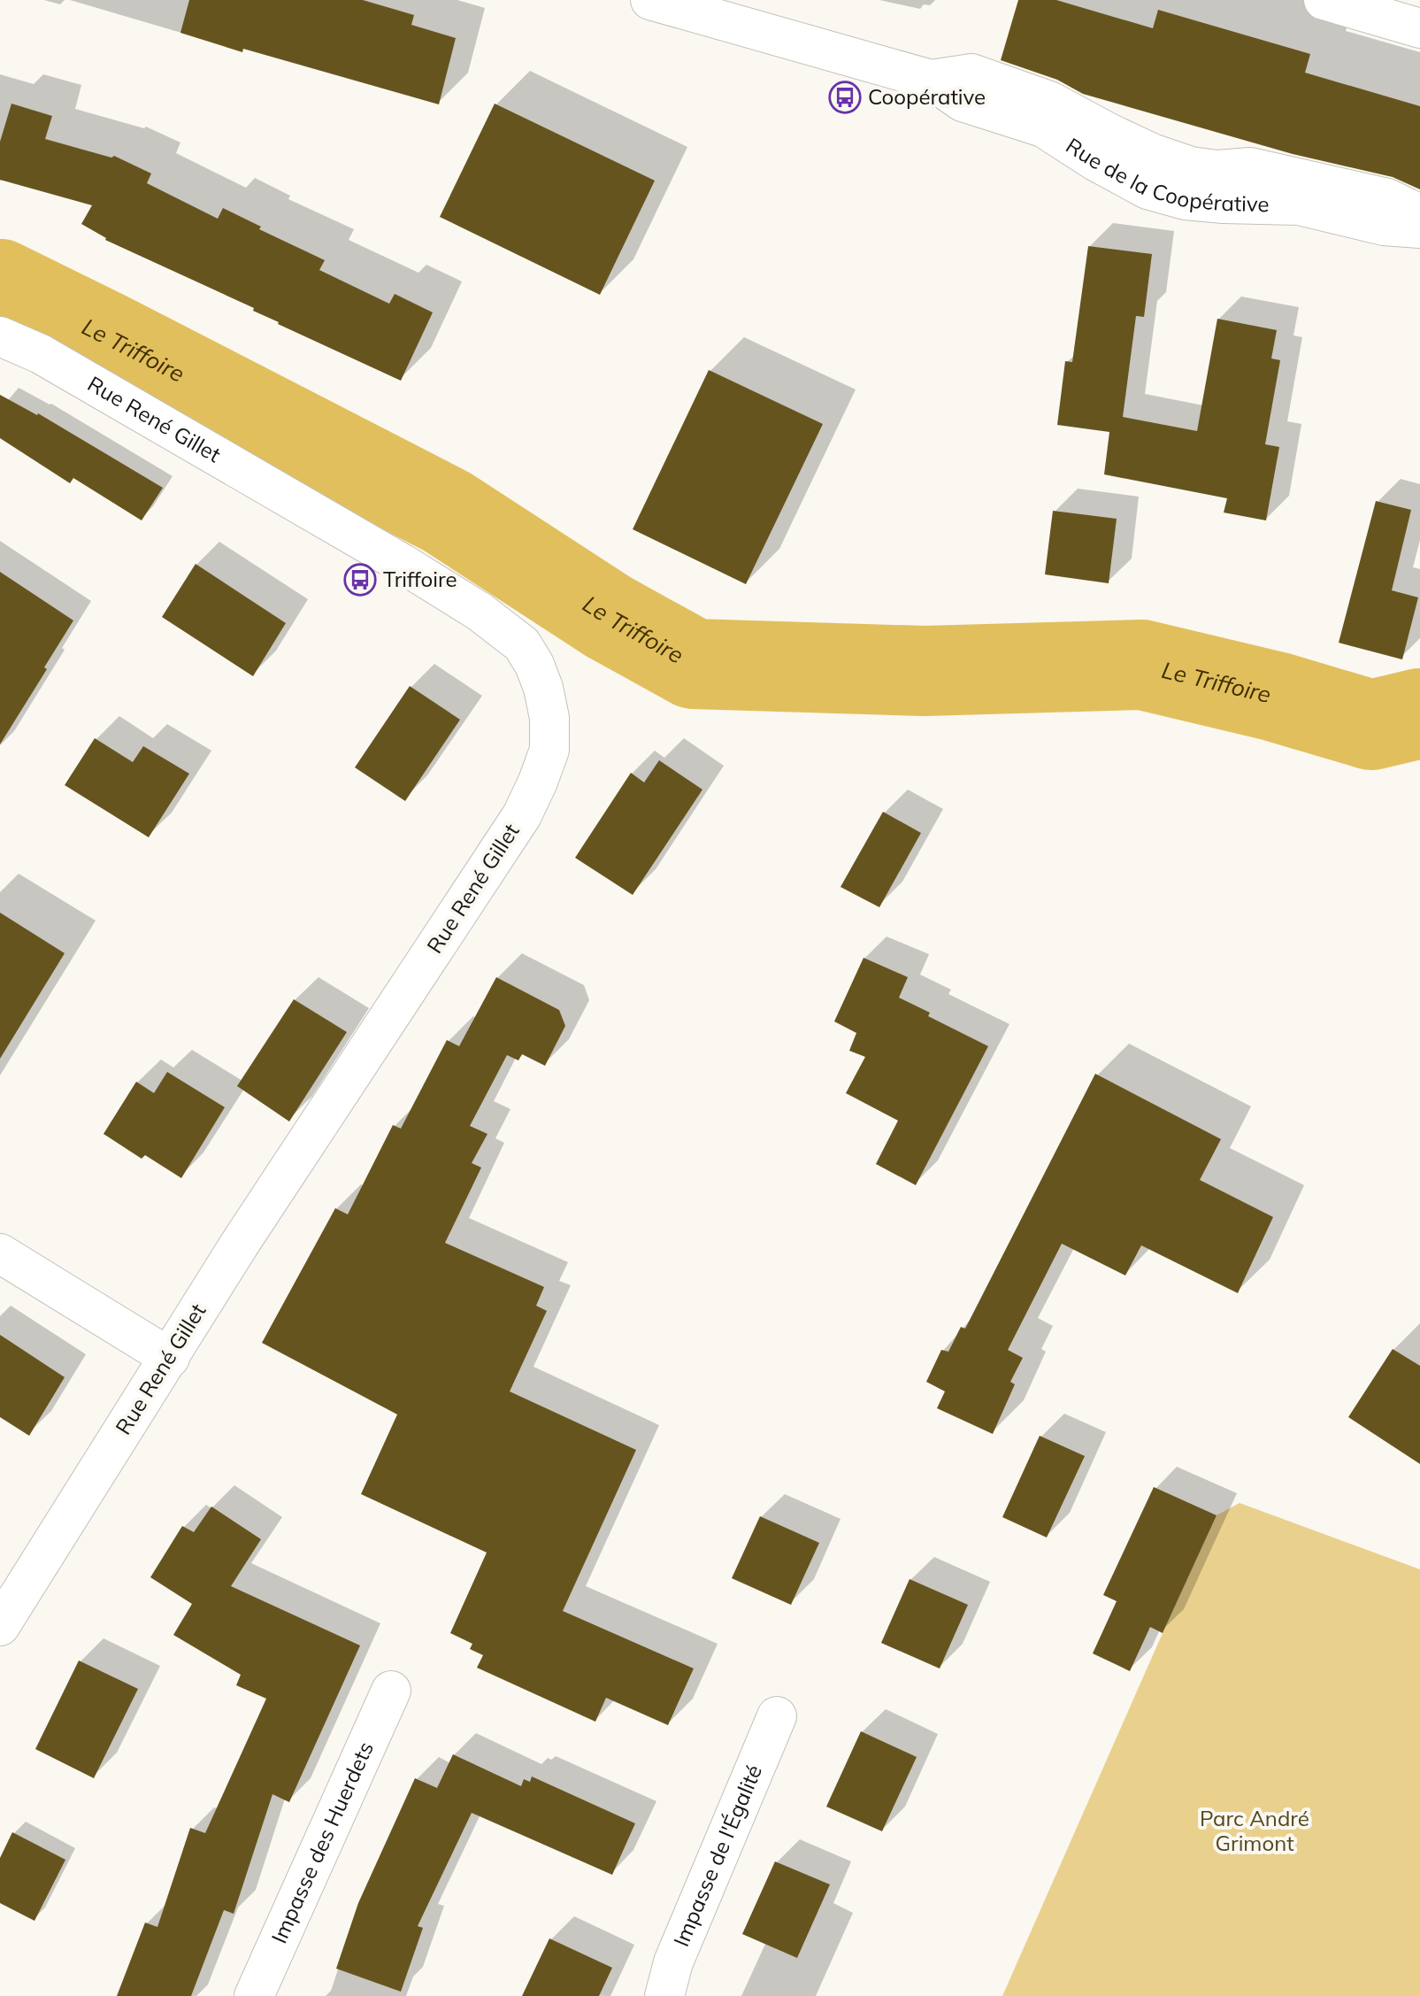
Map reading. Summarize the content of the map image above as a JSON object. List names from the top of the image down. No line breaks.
{"streets":{"street":["Rue de la Coopérative","Rue René Gillet","Impasse des Huerdets","Impasse de l'Égalité"]},"water":["Le Triffoire"],"parks":["Parc André Grimont"],"places":{"bus stop":["Coopérative","Triffoire"]}}
